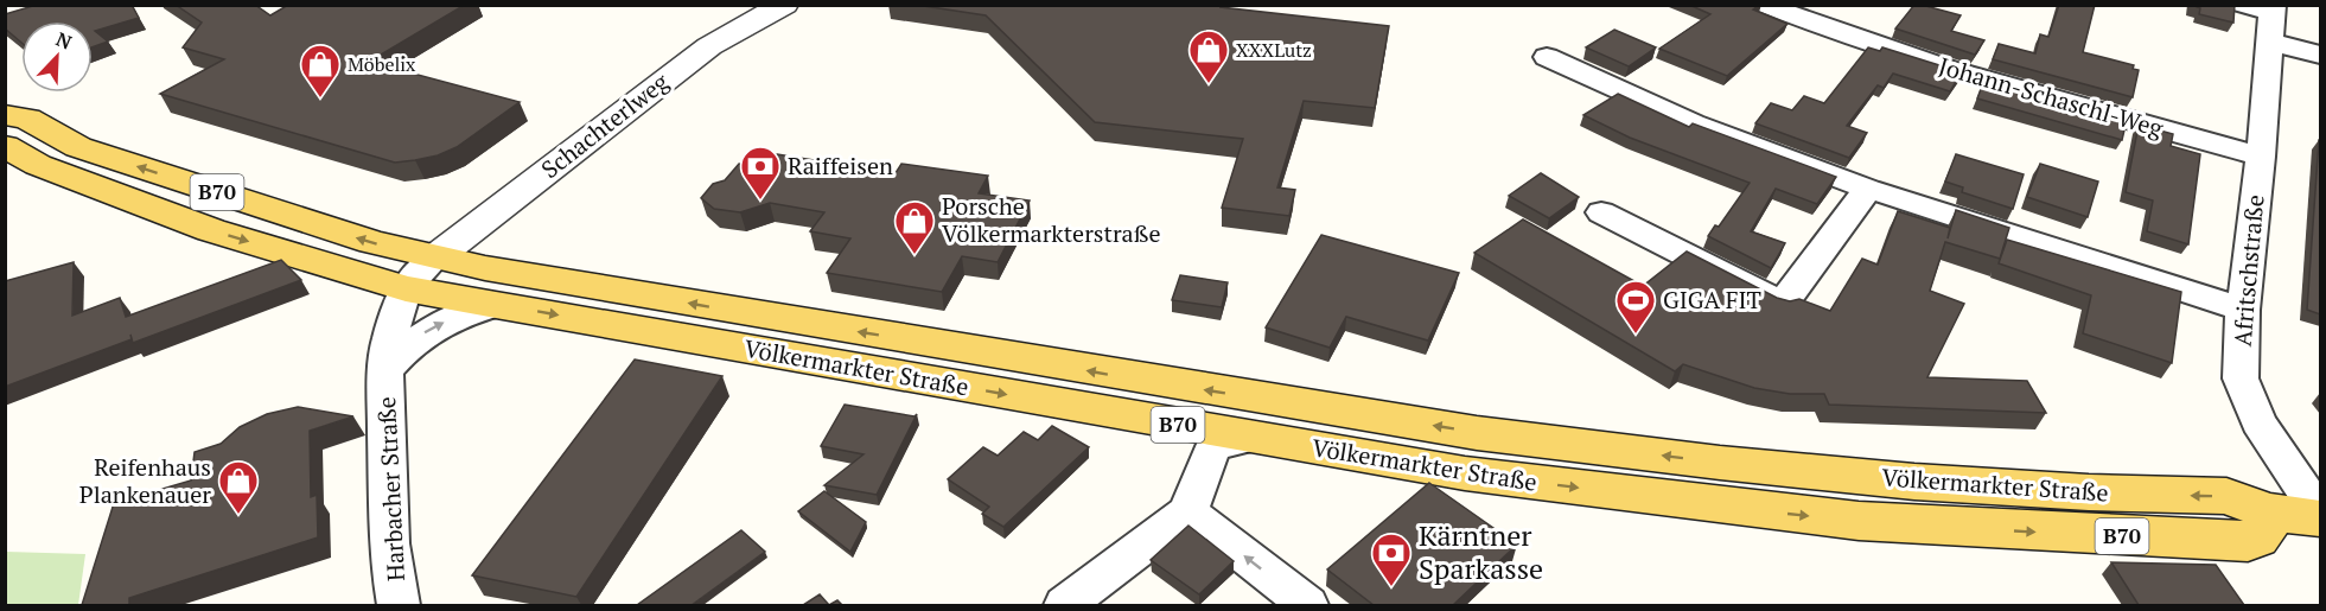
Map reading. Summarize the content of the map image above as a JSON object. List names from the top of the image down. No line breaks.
{"streets":{"main road":["B70","Völkermarkter Straße"],"street":["Johann-Schaschl-Weg","Schachterlweg","Afritschstraße","Harbacher Straße"]},"crossings":[["Johann-Schaschl-Weg","Afritschstraße"],["Schachterlweg","Völkermarkter Straße"],["Schachterlweg","Harbacher Straße"],["Afritschstraße","Völkermarkter Straße"],["Völkermarkter Straße","Harbacher Straße"]],"places":{"shop":["XXXLutz","Möbelix","Porsche Völkermarkterstraße","Reifenhaus Plankenauer"],"bank":["Raiffeisen","Kärntner Sparkasse"],"sports":["GIGA FIT"]},"north":"top right"}
